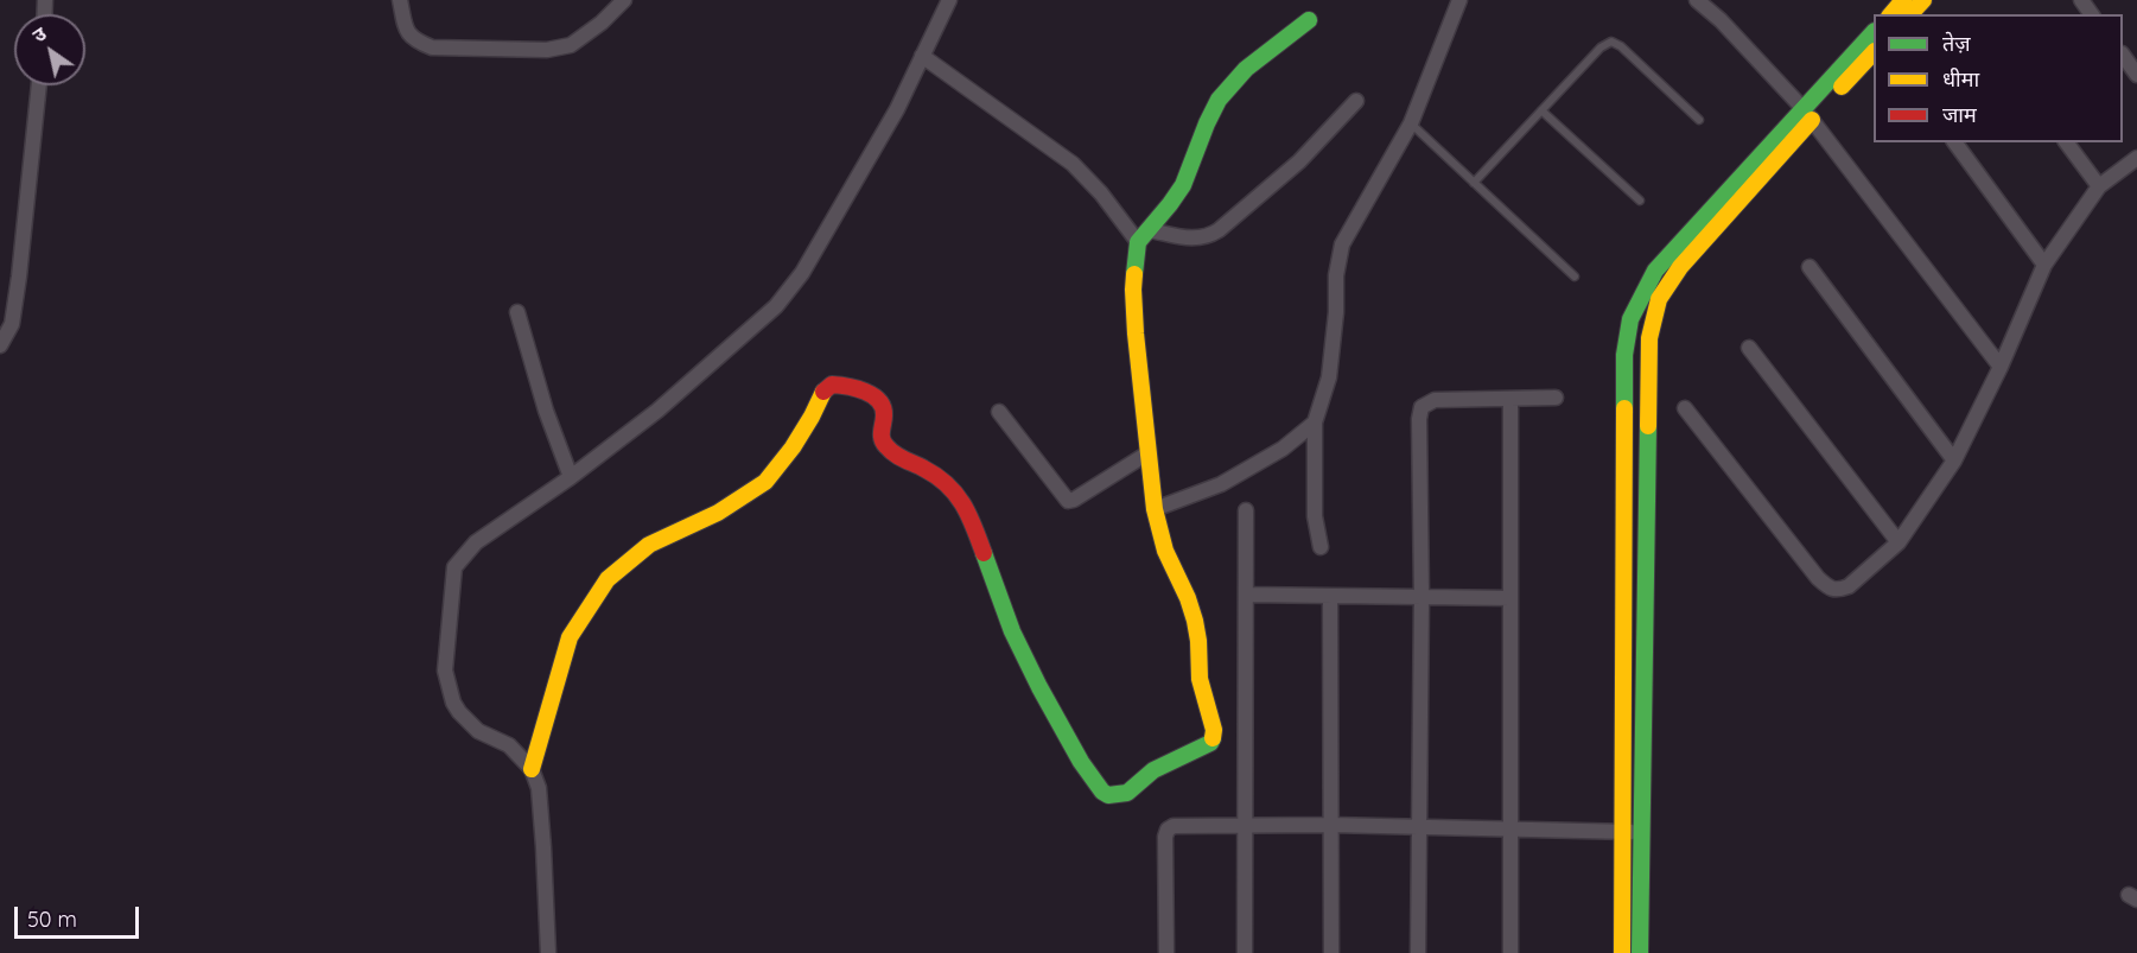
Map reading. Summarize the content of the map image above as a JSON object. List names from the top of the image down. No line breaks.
{"legend":["तेज़","धीमा","जाम"],"scale_bar":"50 m","north":"top left"}
